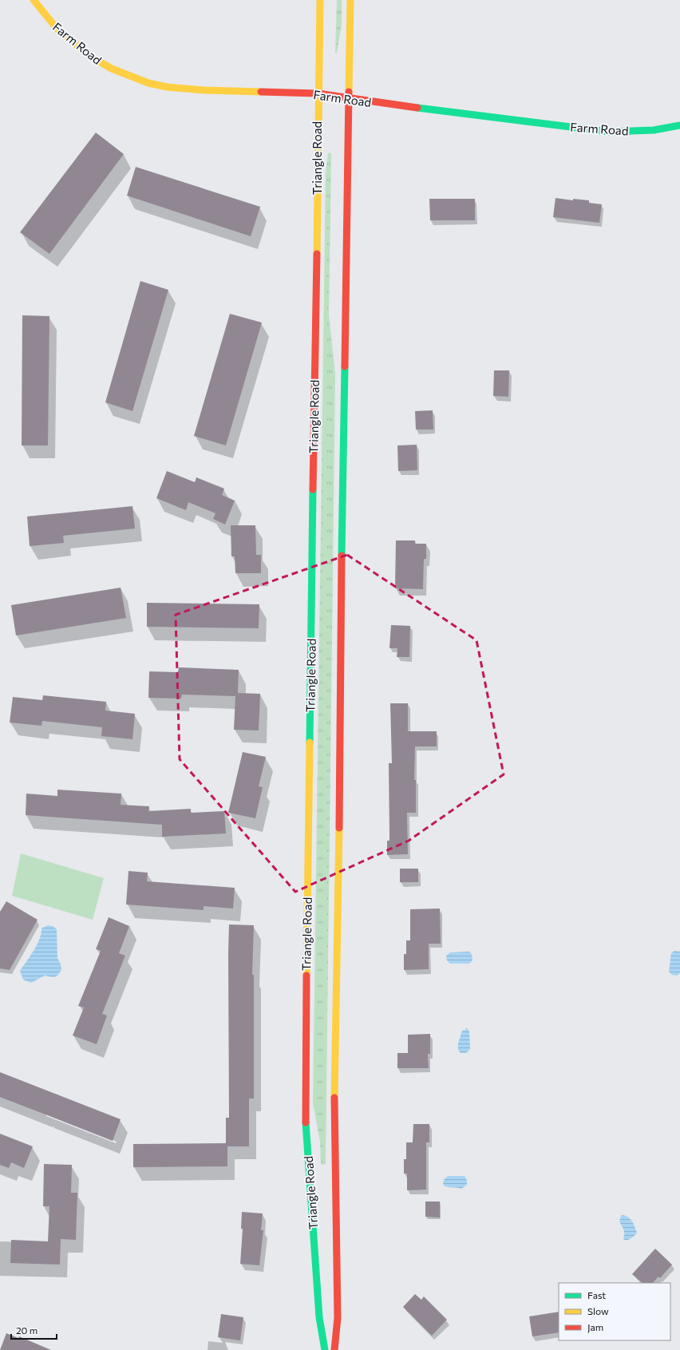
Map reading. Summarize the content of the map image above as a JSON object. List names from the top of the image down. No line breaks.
{"streets":{"street":["Farm Road","Triangle Road"]},"crossings":[["Farm Road","Triangle Road"]],"legend":["Fast","Slow","Jam"],"scale_bar":"20 m"}
